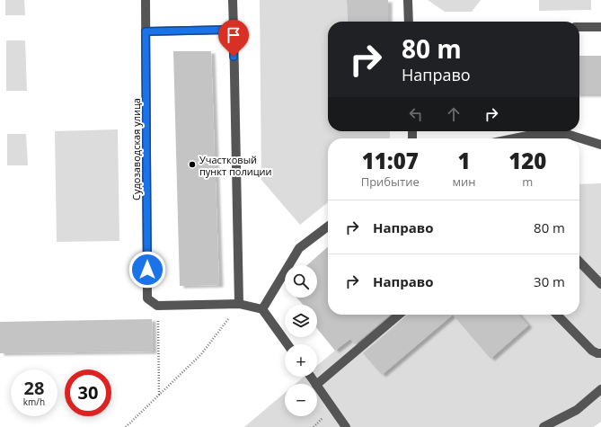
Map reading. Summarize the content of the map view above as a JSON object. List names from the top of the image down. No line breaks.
{"streets":{"street":["Судозаводская улица"]},"places":["Участковый пункт полиции"],"page":{"turn":["80 m","Направо"],"eta":["11:07","Прибытие","1","мин","120","m"],"list":[{"name":"Направо","value":"80 m"},{"name":"Направо","value":"30 m"}],"map_buttons":["+","−"],"speed":"28 km/h","limit":"30"}}
